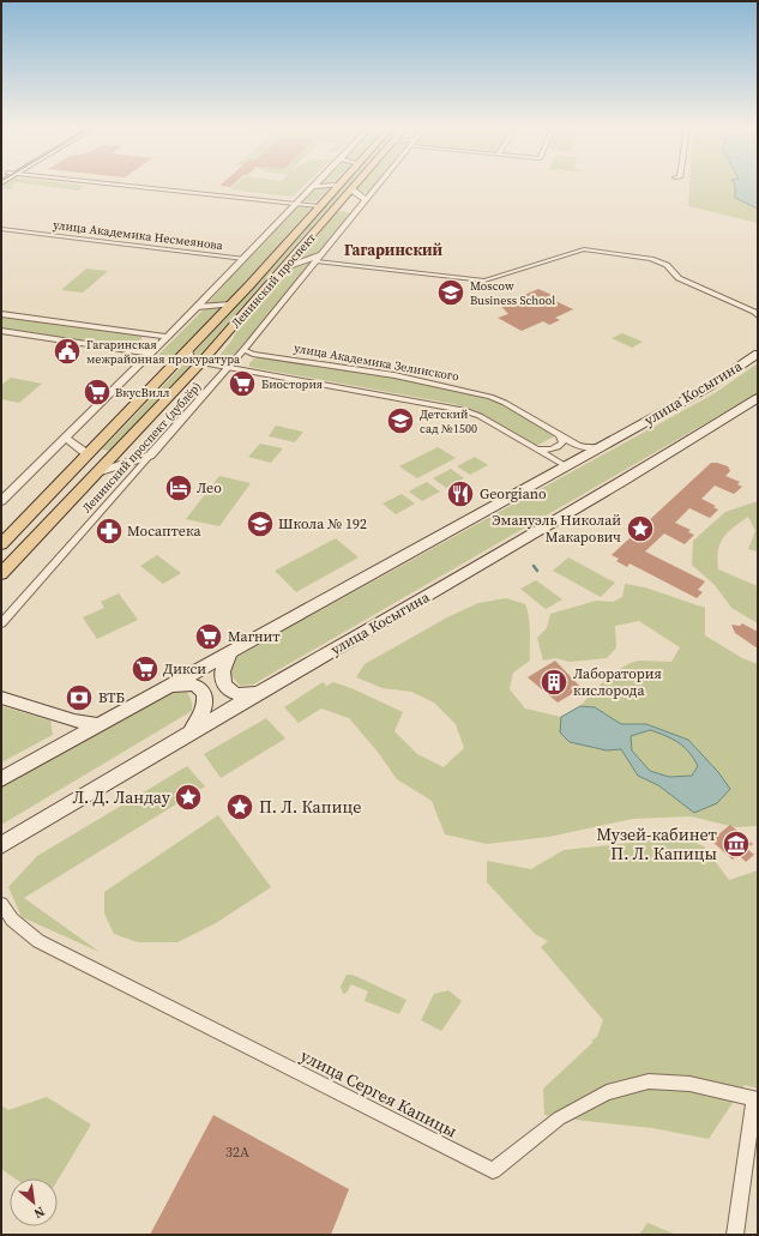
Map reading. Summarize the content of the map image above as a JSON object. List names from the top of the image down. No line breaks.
{"streets":{"main road":["Ленинский проспект","улица Косыгина"],"street":["улица Академика Несмеянова","улица Академика Зелинского","Ленинский проспект (дублёр)","улица Сергея Капицы"]},"crossings":[["улица Академика Зелинского","улица Косыгина"],["улица Академика Зелинского","Ленинский проспект (дублёр)"]],"districts":["Гагаринский"],"places":{"school or university":["Moscow Business School","Детский сад №1500","Школа № 192"],"public building":["Гагаринская межрайонная прокуратура"],"supermarket":["Биостория","ВкусВилл","Магнит","Дикси"],"hotel":["Лео"],"restaurant":["Georgiano"],"place":["Эмануэль Николай Макарович","Л. Д. Ландау","П. Л. Капице"],"pharmacy":["Мосаптека"],"building":["Лаборатория кислорода"],"bank":["ВТБ"],"museum":["Музей-кабинет П. Л. Капицы"]},"house_numbers":["32А"],"north":"bottom right"}
